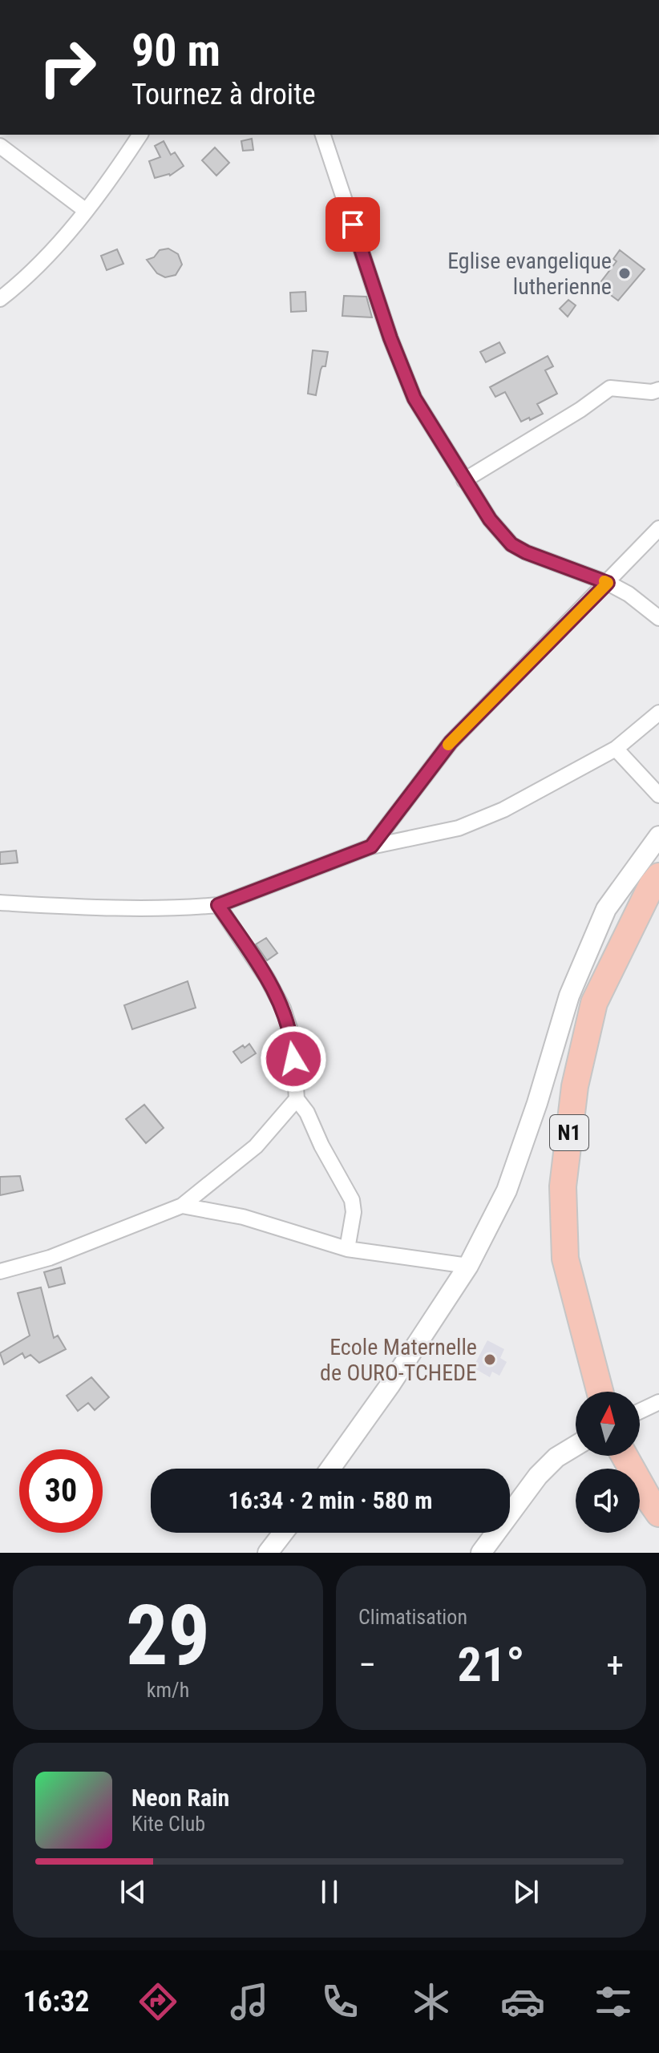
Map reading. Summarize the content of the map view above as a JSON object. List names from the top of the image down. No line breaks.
{"streets":{"highway":["N1"]},"places":["Eglise evangelique lutherienne","Ecole Maternelle de OURO-TCHEDE"],"north":"top","page":{"turn":["90 m","Tournez à droite"],"limit":"30","trip":"16:34 · 2 min · 580 m","tile":[["29","km/h"],"Climatisation"],"heat":["−","21°","+"],"song":["Neon Rain","Kite Club"],"tabs":"16:32"}}
